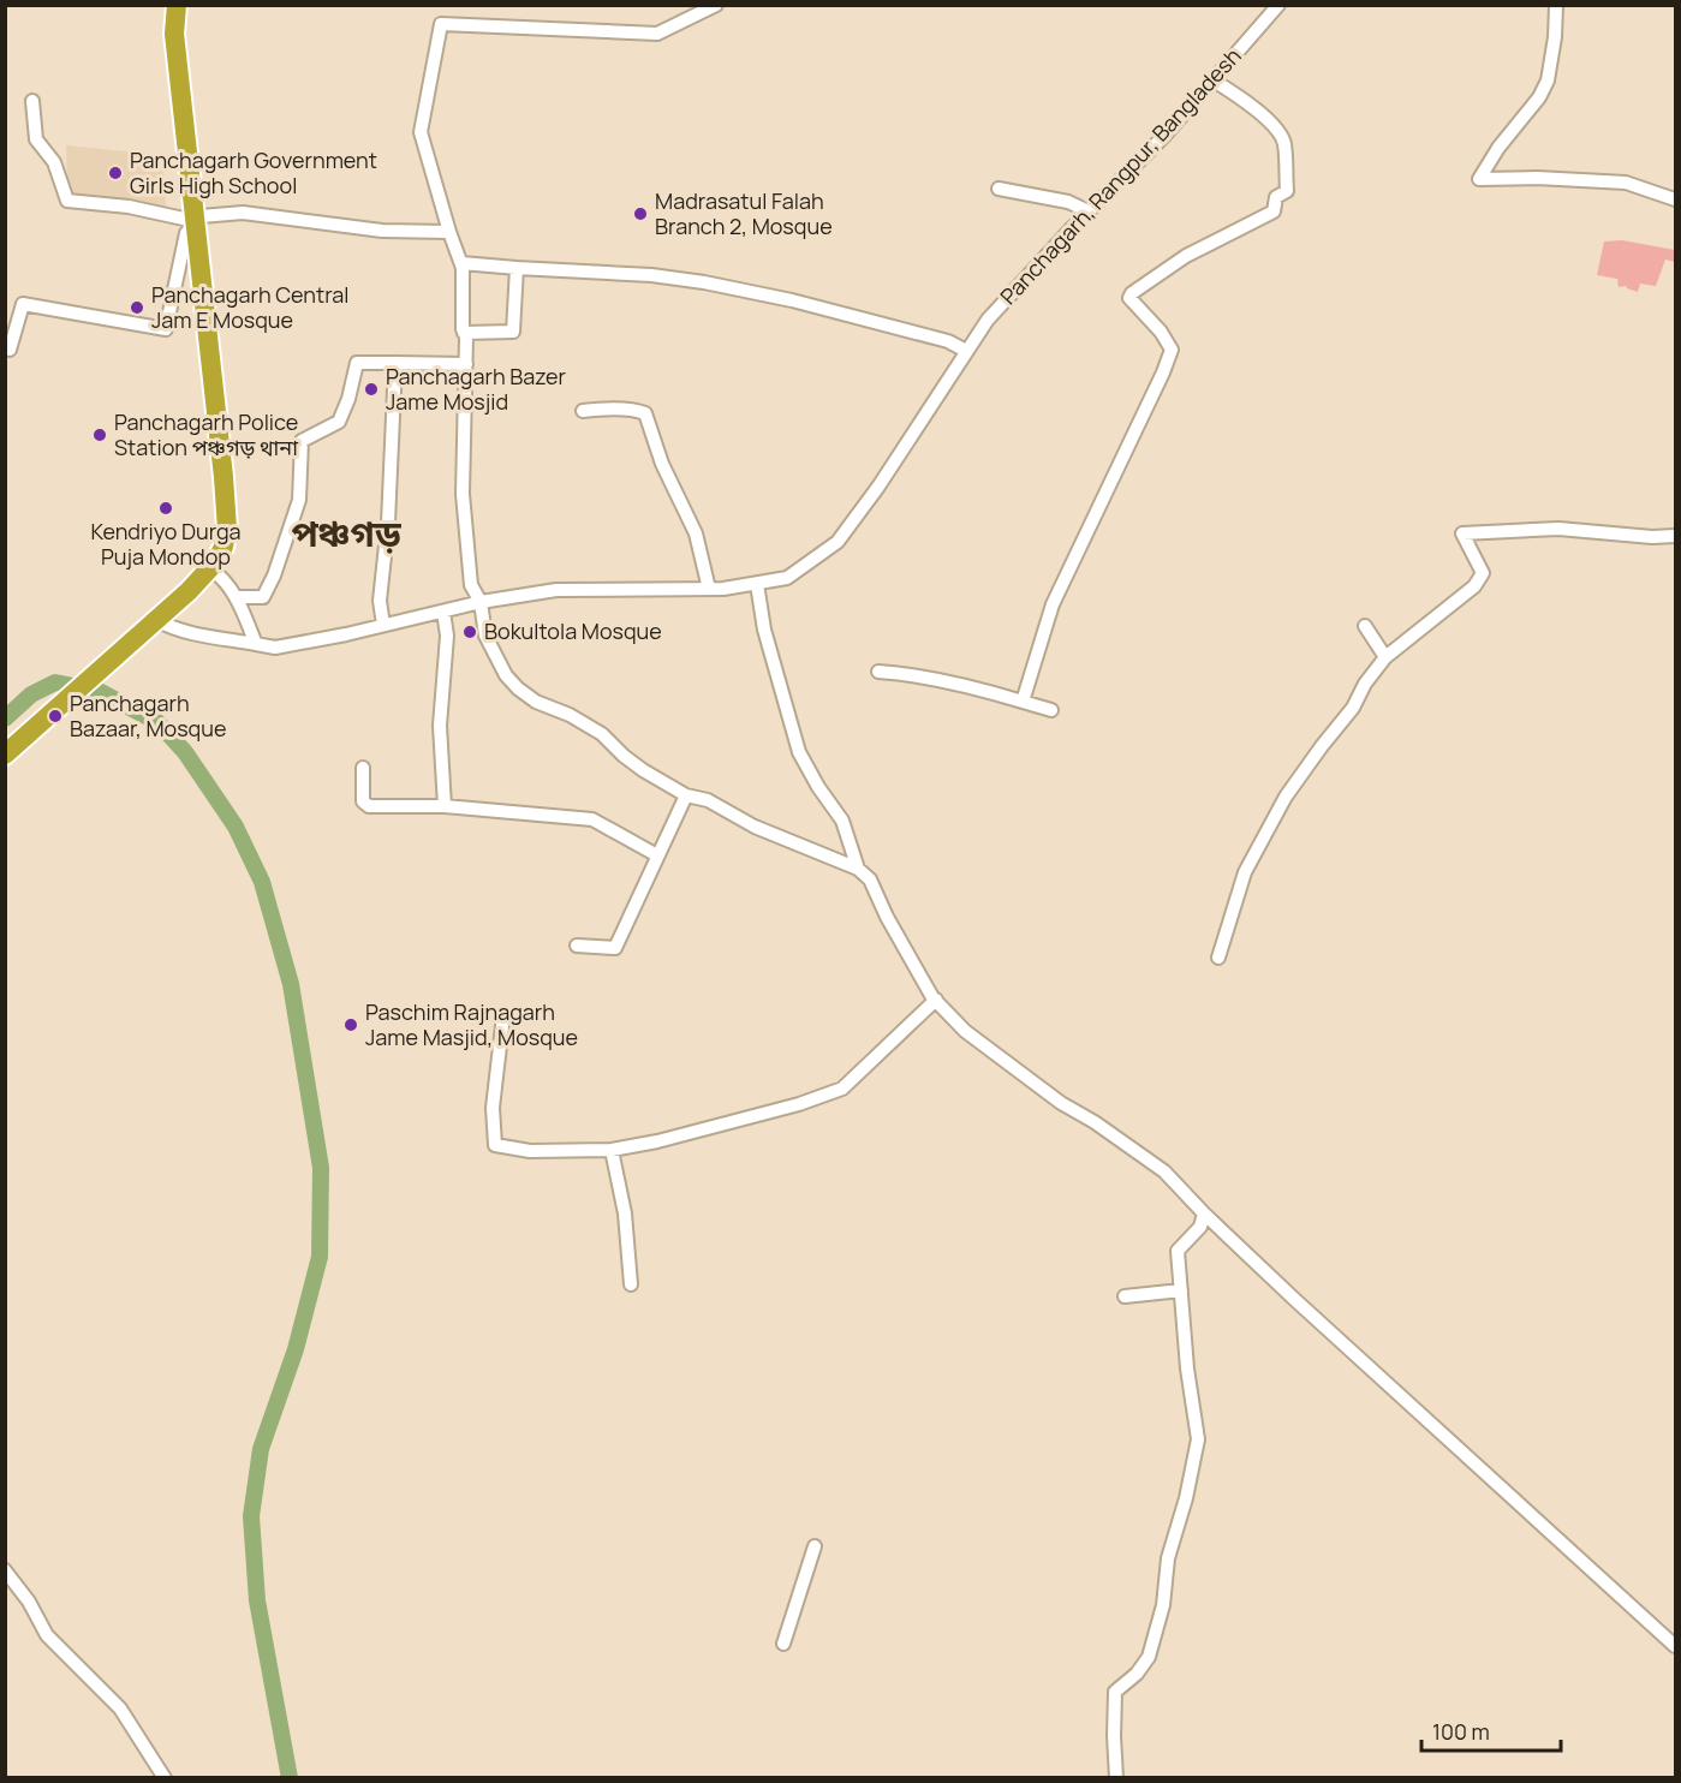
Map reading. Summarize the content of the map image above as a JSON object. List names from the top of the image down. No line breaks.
{"streets":{"street":["Panchagarh, Rangpur, Bangladesh"]},"districts":["পঞ্চগড়"],"places":["Panchagarh Government Girls High School","Madrasatul Falah Branch 2, Mosque","Panchagarh Central Jam E Mosque","Panchagarh Bazer Jame Mosjid","Panchagarh Police Station পঞ্চগড় থানা","Kendriyo Durga Puja Mondop","Bokultola Mosque","Panchagarh Bazaar, Mosque","Paschim Rajnagarh Jame Masjid, Mosque"],"scale_bar":"100 m"}
